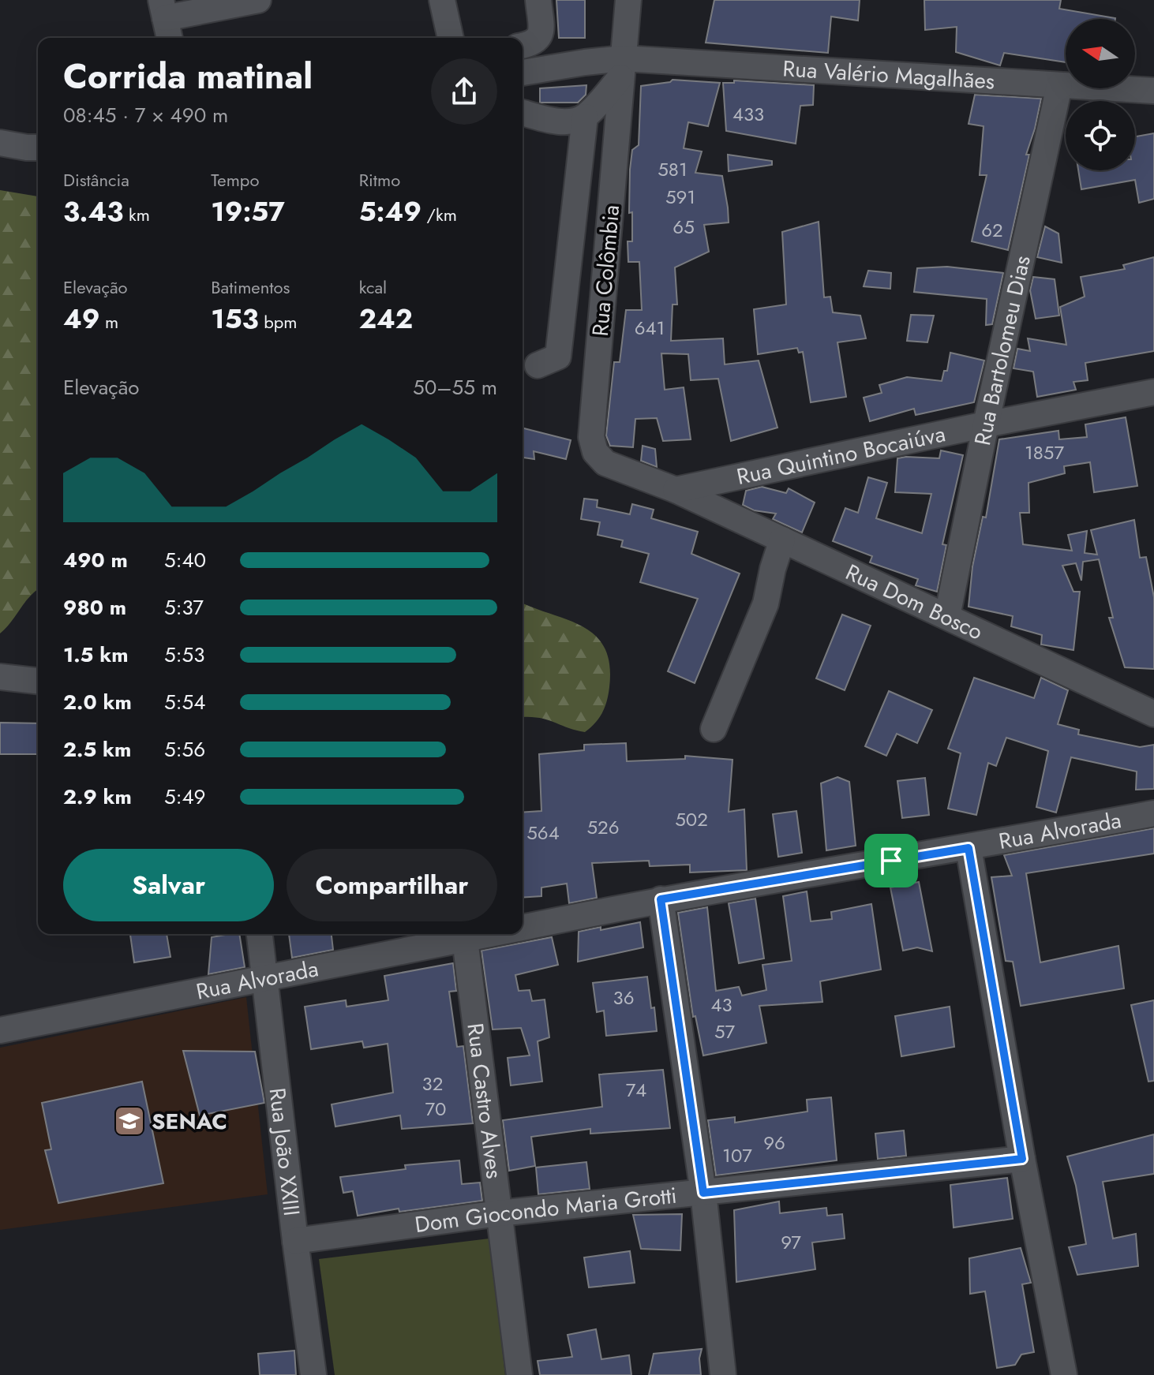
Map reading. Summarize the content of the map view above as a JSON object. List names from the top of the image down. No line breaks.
{"streets":{"street":["Rua Valério Magalhães","Rua Colômbia","Rua Bartolomeu Dias","Rua Quintino Bocaiúva","Rua Dom Bosco","Rua Alvorada","Rua Castro Alves","Rua João XXIII","Dom Giocondo Maria Grotti"]},"crossings":[["Rua Valério Magalhães","Rua Colômbia"],["Rua Valério Magalhães","Rua Bartolomeu Dias"],["Rua Colômbia","Rua Quintino Bocaiúva"],["Rua Colômbia","Rua Dom Bosco"],["Rua Bartolomeu Dias","Rua Quintino Bocaiúva"],["Rua Bartolomeu Dias","Rua Dom Bosco"],["Rua Quintino Bocaiúva","Rua Dom Bosco"],["Rua Alvorada","Rua Castro Alves"],["Rua Alvorada","Rua João XXIII"],["Rua Castro Alves","Dom Giocondo Maria Grotti"],["Rua João XXIII","Dom Giocondo Maria Grotti"]],"places":{"school or university":["SENAC"]},"house_numbers":["433","581","591","65","62","641","1857","502","526","564","36","43","57","32","74","70","96","107","97"],"north":"left","page":{"heading":["Corrida matinal","08:45 · 7 × 490 m"],"stats":[["Distância","3.43 km"],["Tempo","19:57"],["Ritmo","5:49 /km"],["Elevação","49 m"],["Batimentos","153 bpm"],["kcal","242"]],"chart":["Elevação","50–55 m"],"list":[{"name":"490 m","note":"5:40"},{"name":"980 m","note":"5:37"},{"name":"1.5 km","note":"5:53"},{"name":"2.0 km","note":"5:54"},{"name":"2.5 km","note":"5:56"},{"name":"2.9 km","note":"5:49"}],"buttons":["Salvar","Compartilhar"]}}
